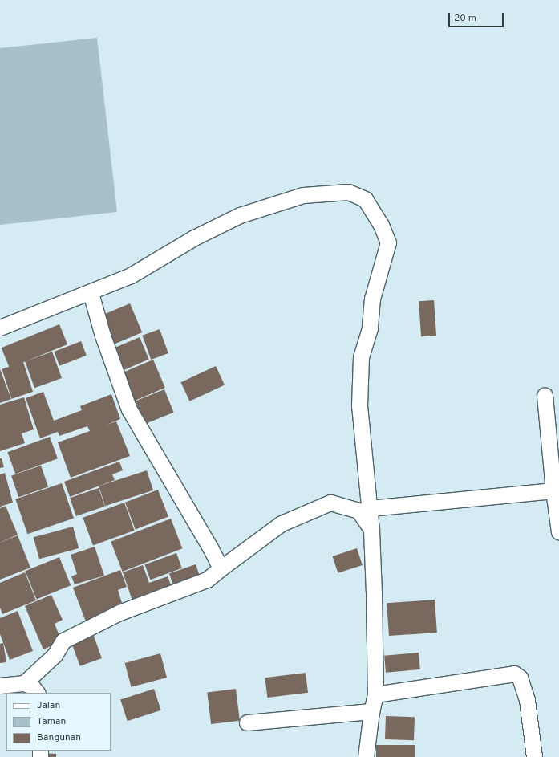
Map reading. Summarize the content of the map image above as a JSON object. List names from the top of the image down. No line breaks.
{"legend":["Jalan","Taman","Bangunan"],"scale_bar":"20 m"}
